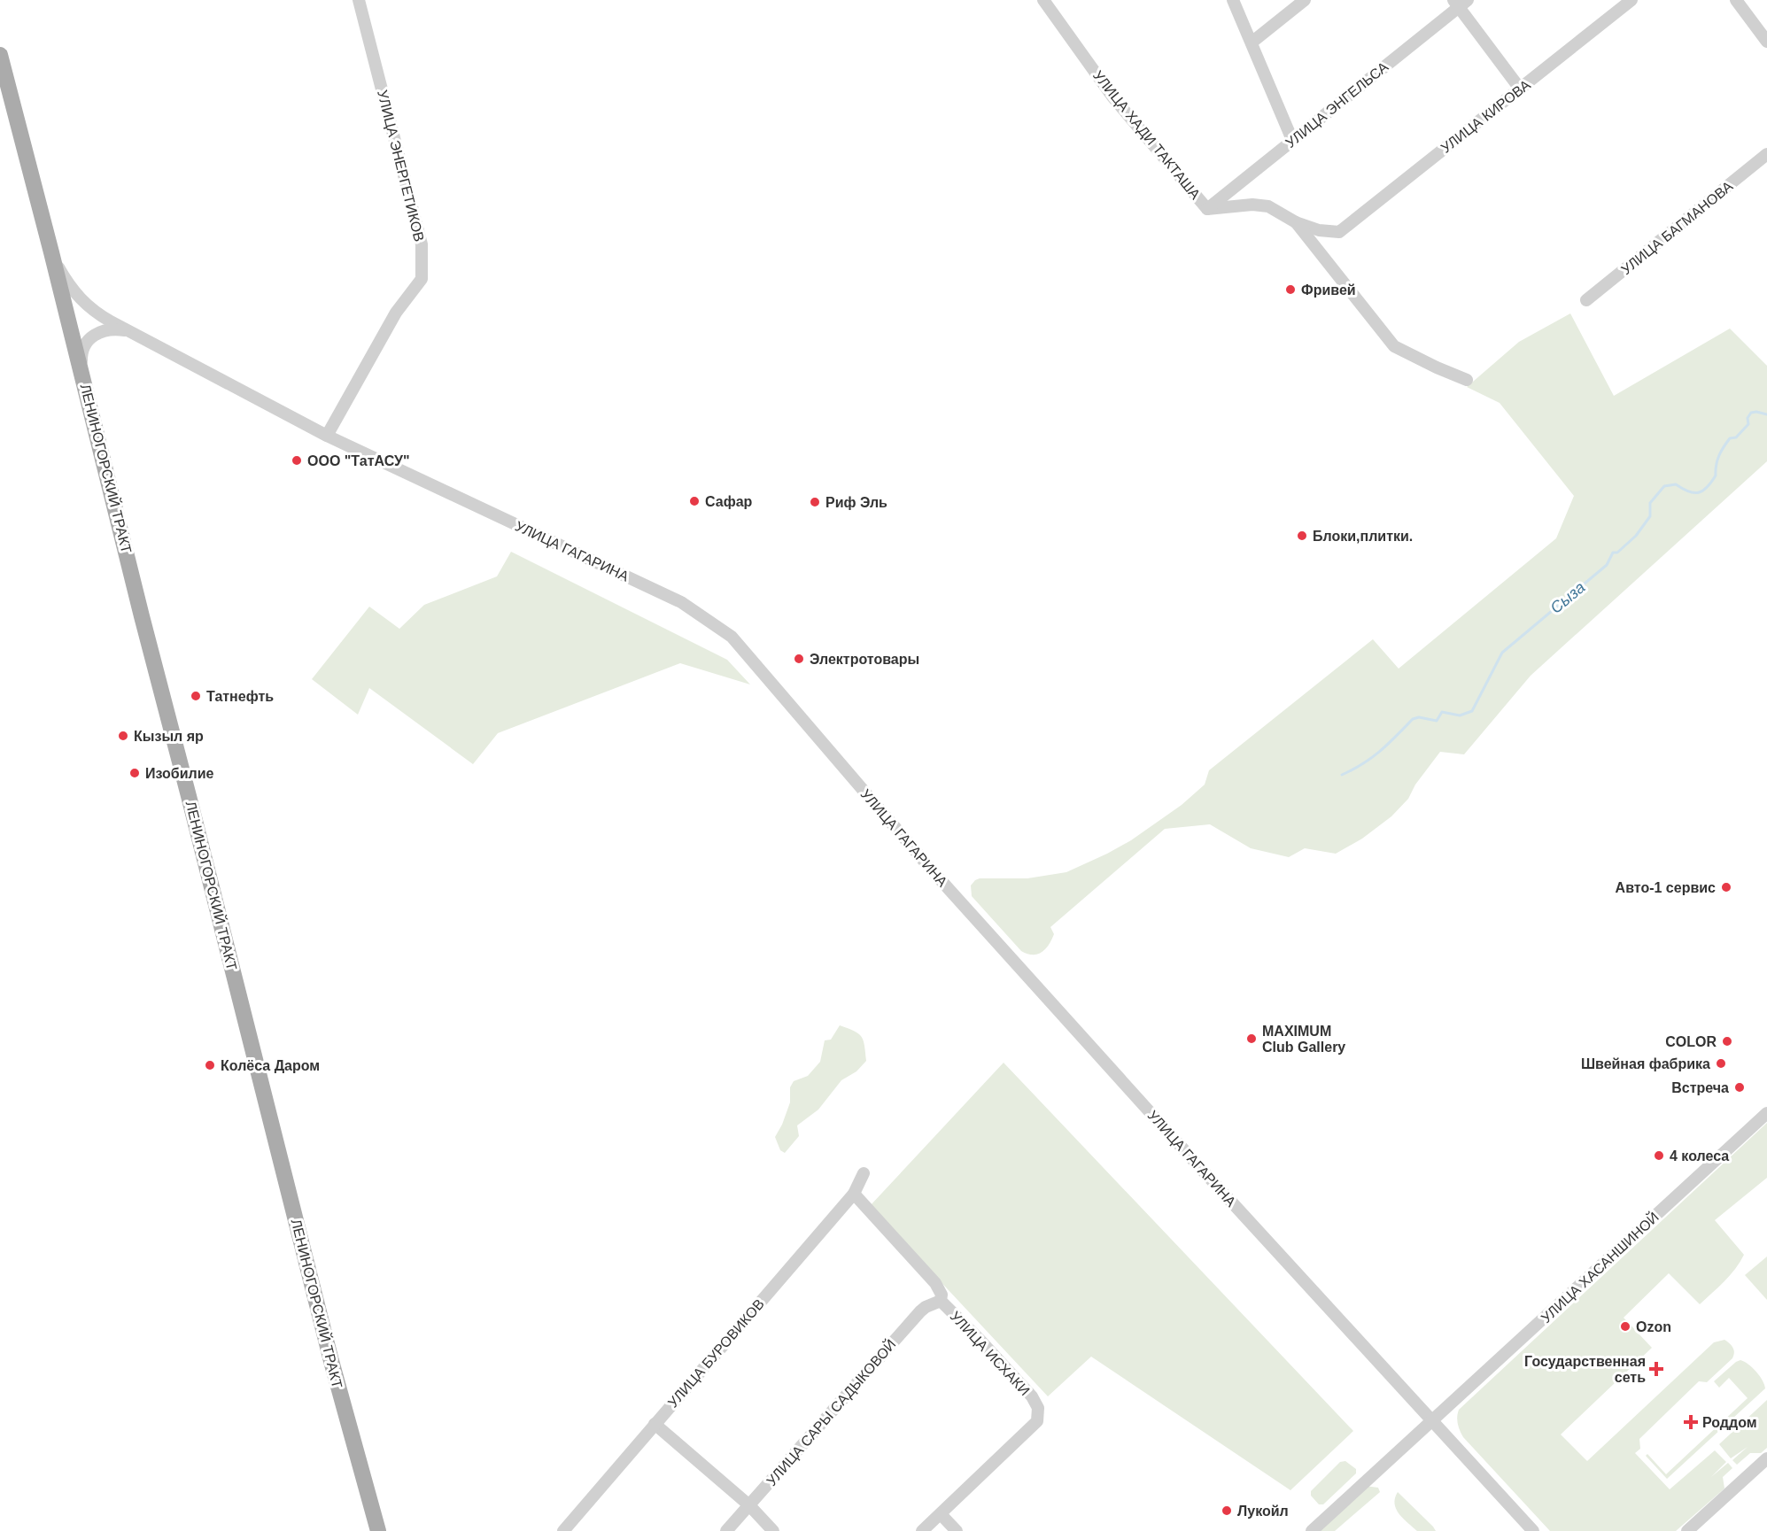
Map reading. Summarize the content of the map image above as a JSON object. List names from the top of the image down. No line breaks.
{"streets":{"main road":["ЛЕНИНОГОРСКИЙ ТРАКТ"],"street":["УЛИЦА ЭНГЕЛЬСА","УЛИЦА КИРОВА","УЛИЦА ХАДИ ТАКТАША","УЛИЦА ЭНЕРГЕТИКОВ","УЛИЦА БАГМАНОВА","УЛИЦА ГАГАРИНА","УЛИЦА ХАСАНШИНОЙ","УЛИЦА БУРОВИКОВ","УЛИЦА ИСХАКИ","УЛИЦА САРЫ САДЫКОВОЙ"]},"crossings":[["УЛИЦА ЭНГЕЛЬСА","УЛИЦА ХАДИ ТАКТАША"],["УЛИЦА КИРОВА","УЛИЦА ХАДИ ТАКТАША"],["УЛИЦА ЭНЕРГЕТИКОВ","УЛИЦА ГАГАРИНА"],["ЛЕНИНОГОРСКИЙ ТРАКТ","УЛИЦА ГАГАРИНА"],["УЛИЦА ГАГАРИНА","УЛИЦА ХАСАНШИНОЙ"],["УЛИЦА БУРОВИКОВ","УЛИЦА ИСХАКИ"],["УЛИЦА ИСХАКИ","УЛИЦА САРЫ САДЫКОВОЙ"]],"water":["Сыза"],"places":{"other":["Фривей","ООО \"ТатАСУ\"","Сафар","Риф Эль","Блоки,плитки.","Электротовары","Татнефть","Кызыл яр","Изобилие","Авто-1 сервис","MAXIMUM Club Gallery","COLOR","Швейная фабрика","Колёса Даром","Встреча","4 колеса","Ozon","Лукойл"],"health":["Государственная сеть","Роддом"]}}
